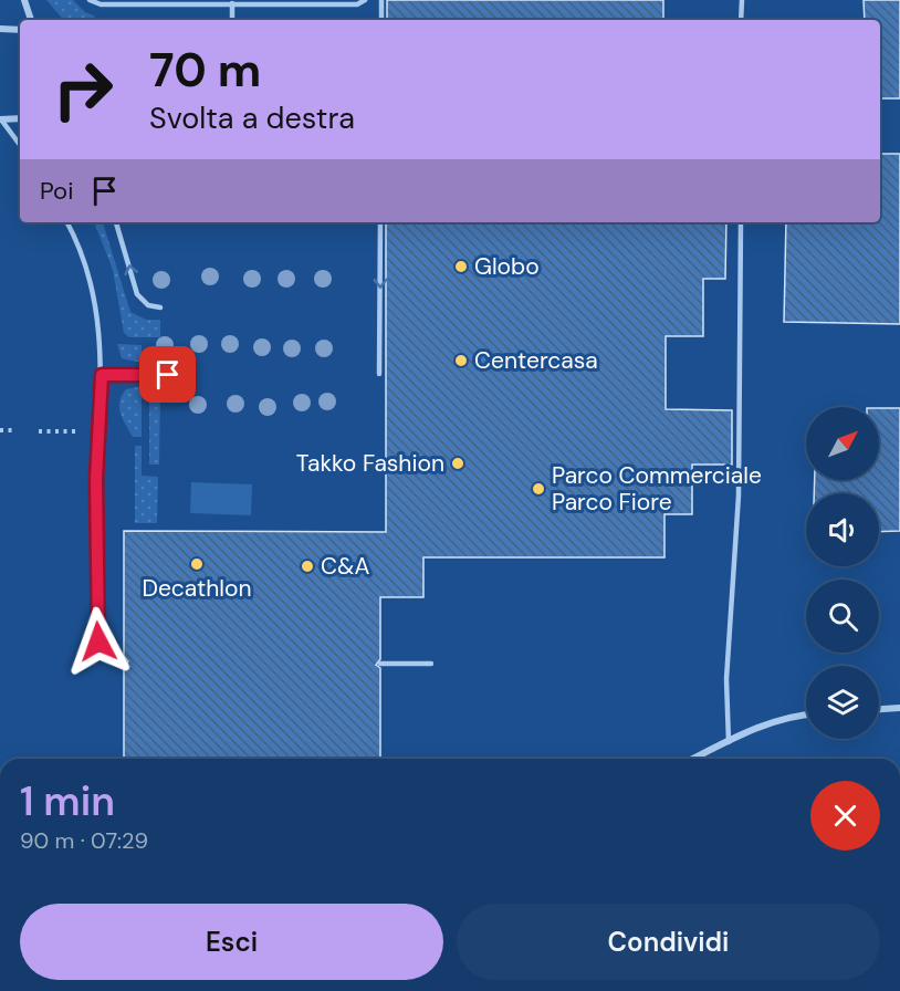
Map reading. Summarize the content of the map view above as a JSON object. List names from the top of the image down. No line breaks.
{"places":["Globo","Centercasa","Takko Fashion","Parco Commerciale Parco Fiore","Decathlon","C&A"],"north":"top right","page":{"turn":["70 m","Svolta a destra"],"then":"Poi","heading":["1 min","90 m · 07:29"],"buttons":["Esci","Condividi"]}}
